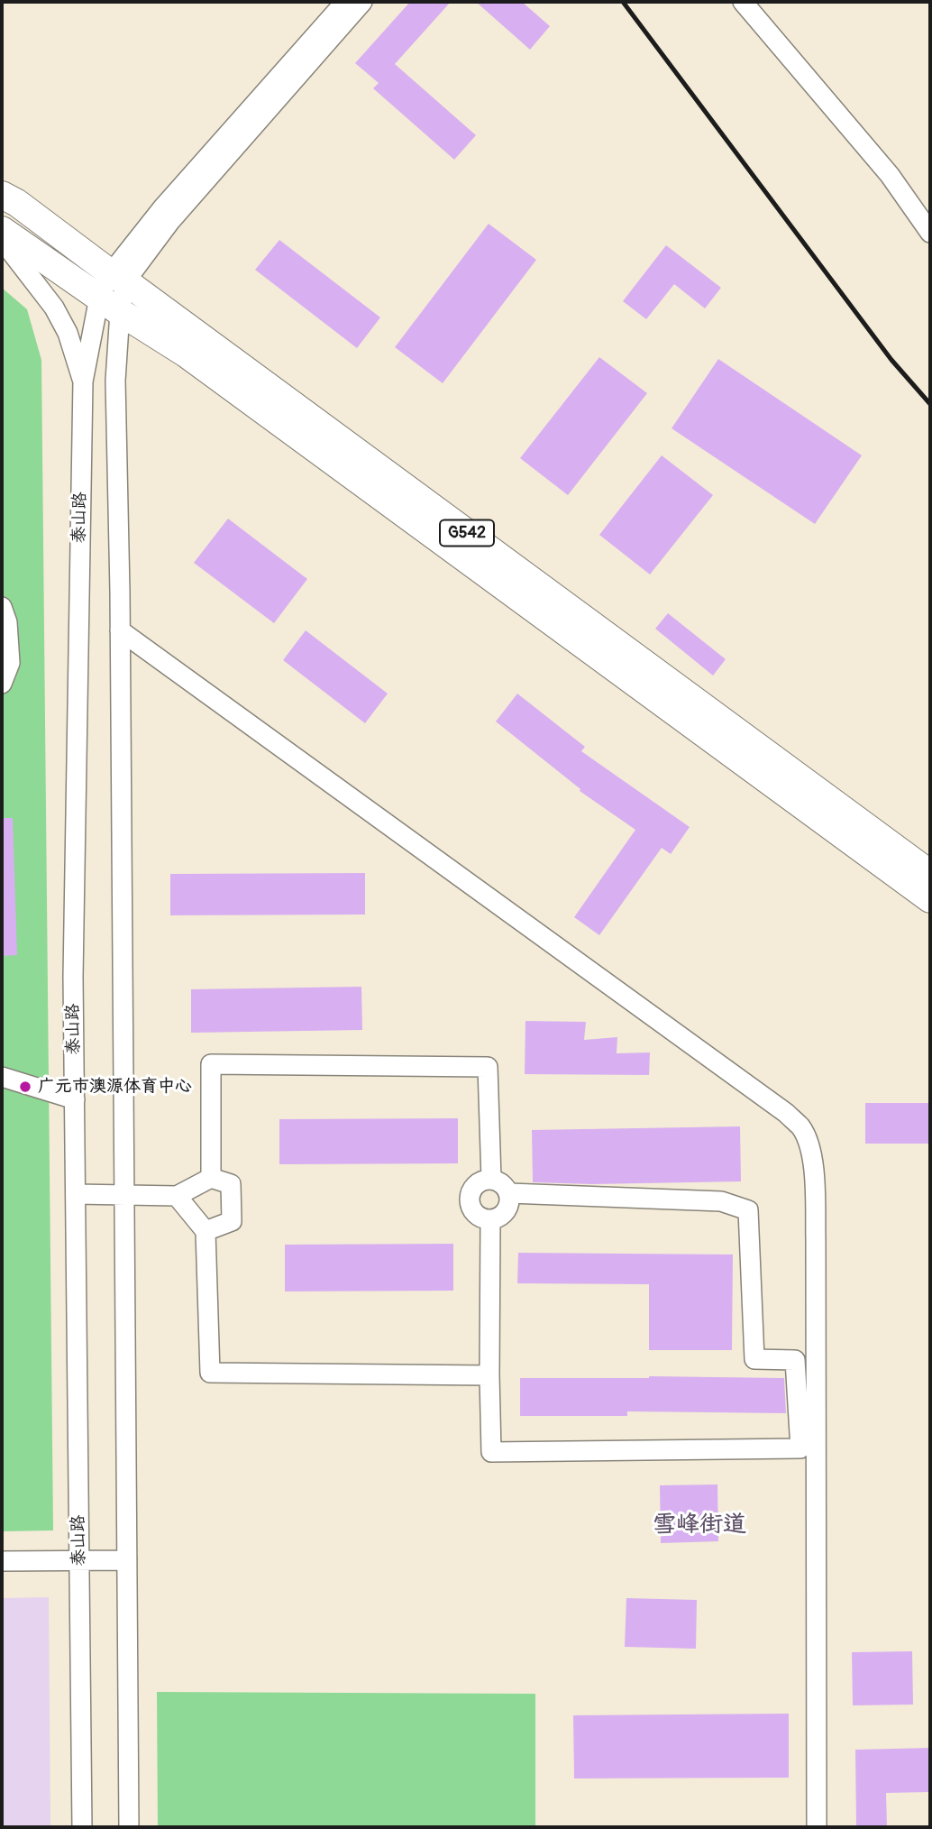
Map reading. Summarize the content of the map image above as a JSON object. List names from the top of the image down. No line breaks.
{"streets":{"highway":["G542"],"street":["泰山路"]},"crossings":[["泰山路","G542"]],"districts":["雪峰街道"],"places":["广元市澳源体育中心"]}
